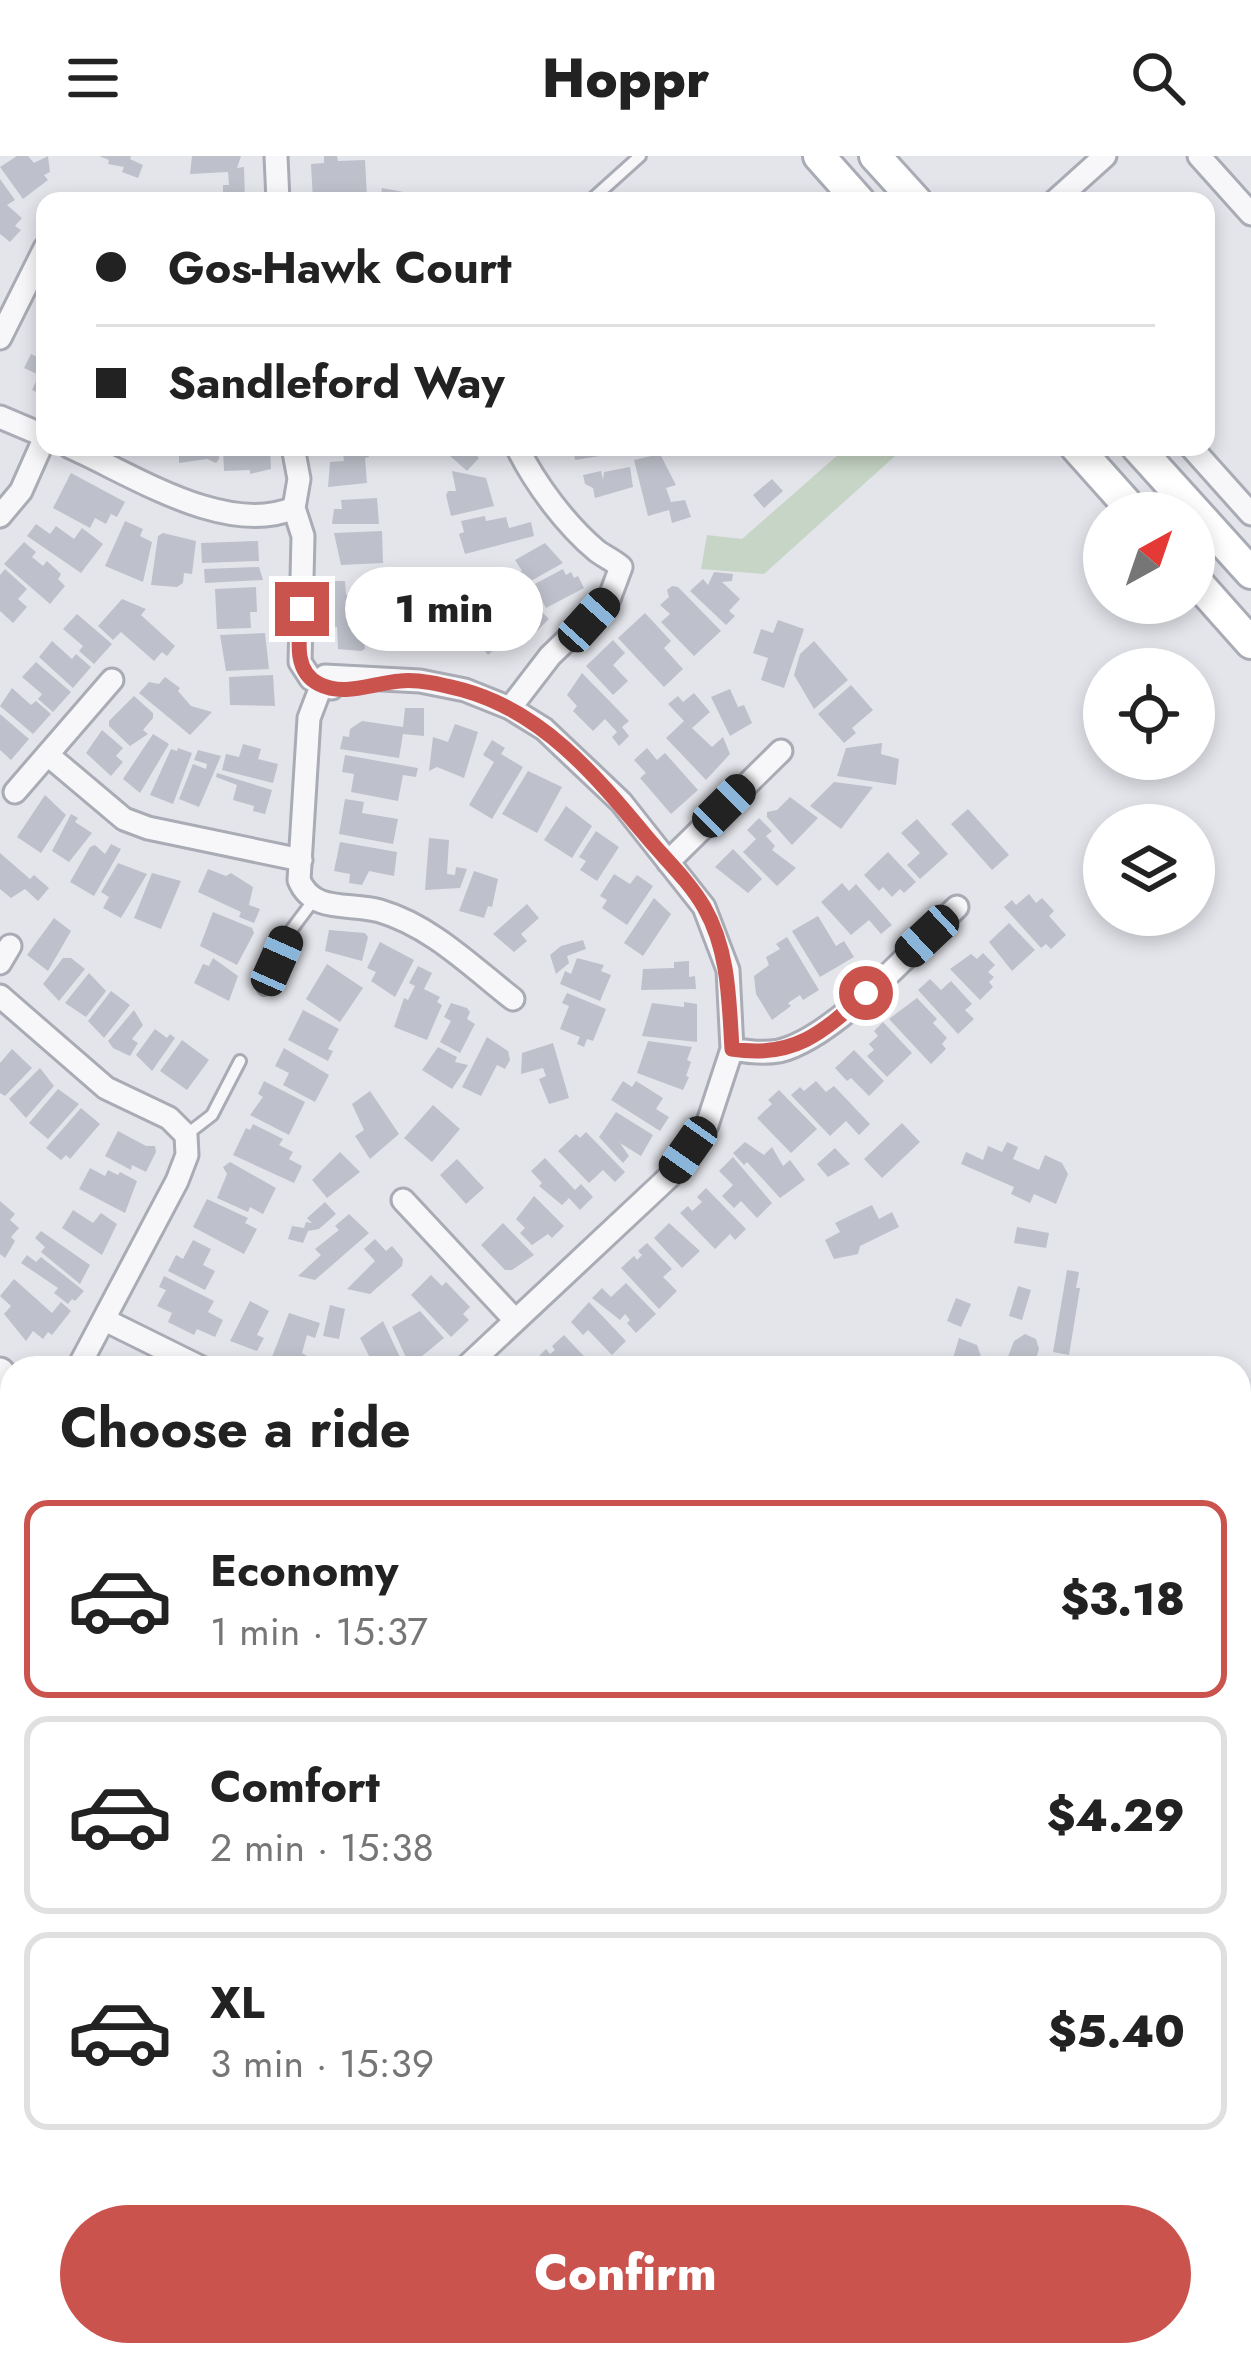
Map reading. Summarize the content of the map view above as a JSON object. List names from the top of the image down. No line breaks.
{"north":"top right","page":{"header":"Hoppr","banner":["Gos-Hawk Court","Sandleford Way"],"bubble":"1 min","heading":"Choose a ride","list":[{"name":"Economy","note":"1 min · 15:37","value":"$3.18"},{"name":"Comfort","note":"2 min · 15:38","value":"$4.29"},{"name":"XL","note":"3 min · 15:39","value":"$5.40"}],"buttons":"Confirm"}}
